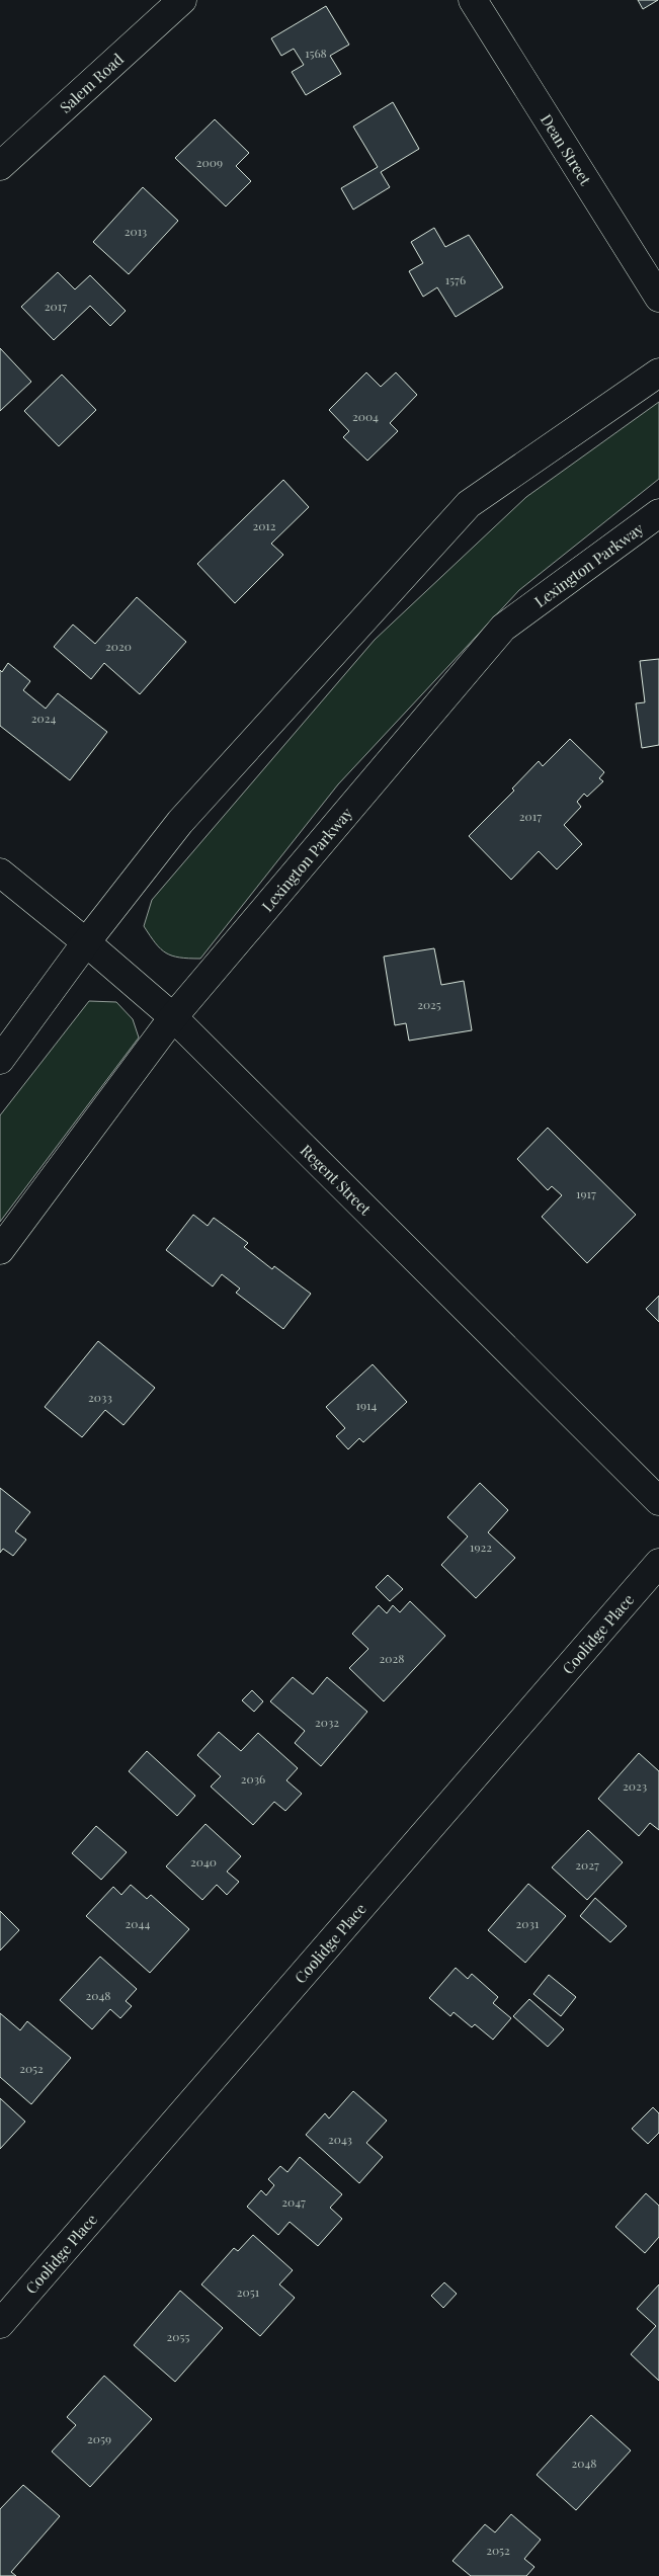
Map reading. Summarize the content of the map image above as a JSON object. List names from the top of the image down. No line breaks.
{"streets":{"street":["Salem Road","Dean Street","Lexington Parkway","Regent Street","Coolidge Place"]},"crossings":[["Lexington Parkway","Regent Street"]],"house_numbers":["1568","2009","2013","1576","2017","2004","2012","2020","2024","2017","2025","1917","2033","1914","1922","2028","2032","2036","2023","2040","2027","2044","2031","2048","2052","2043","2047","2051","2055","2059","2048","2052"]}
